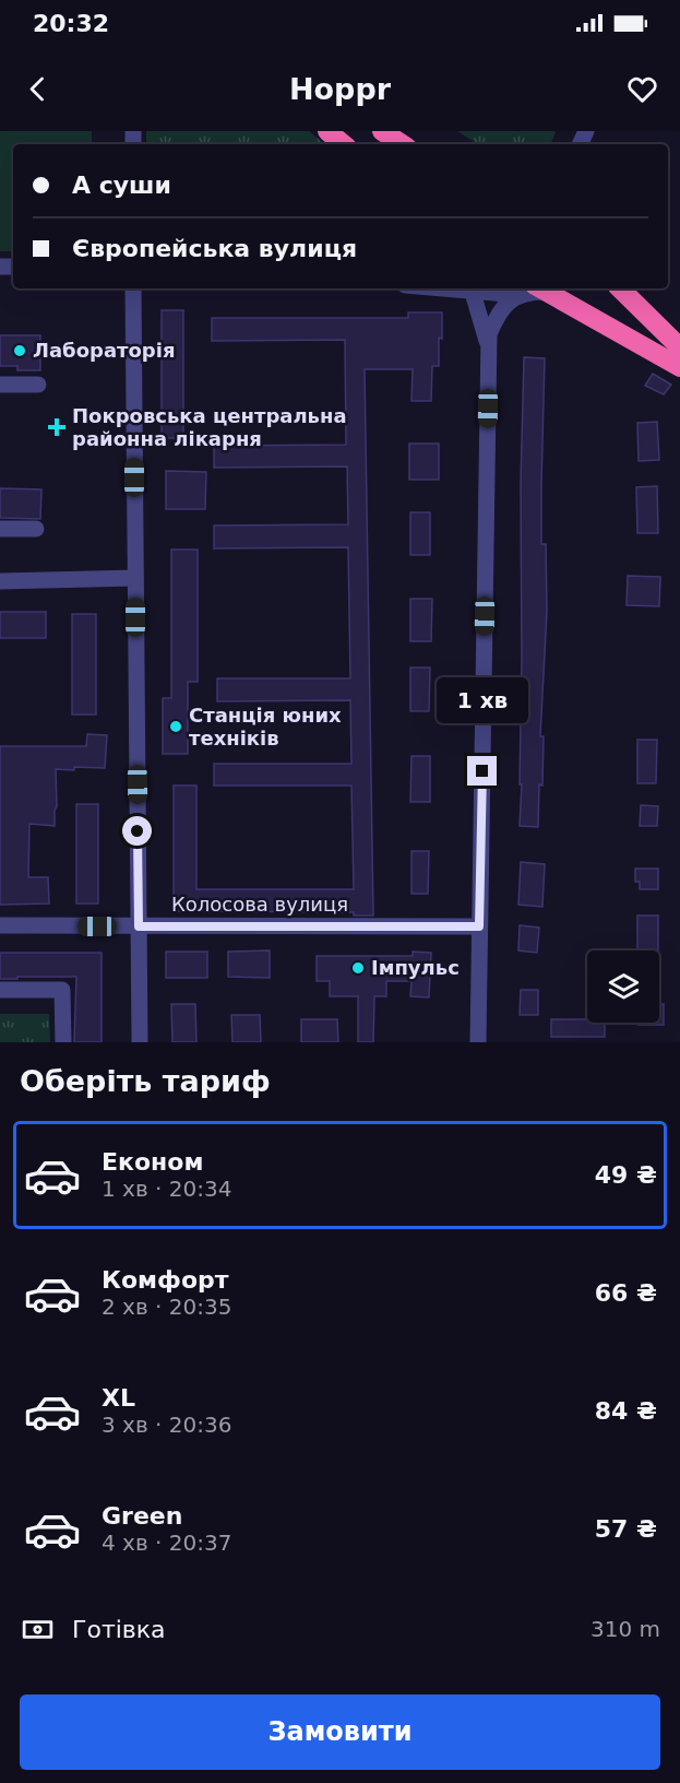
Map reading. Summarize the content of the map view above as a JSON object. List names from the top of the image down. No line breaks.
{"streets":{"street":["Колосова вулиця"]},"places":{"other":["Лабораторія","Станція юних техніків","Імпульс"],"health":["Покровська центральна районна лікарня"]},"page":{"status":"20:32","header":"Hoppr","banner":["А суши","Європейська вулиця"],"bubble":"1 хв","heading":"Оберіть тариф","list":[{"name":"Економ","note":"1 хв · 20:34","value":"49 ₴"},{"name":"Комфорт","note":"2 хв · 20:35","value":"66 ₴"},{"name":"XL","note":"3 хв · 20:36","value":"84 ₴"},{"name":"Green","note":"4 хв · 20:37","value":"57 ₴"}],"pay":["Готівка","310 m"],"buttons":"Замовити"}}
